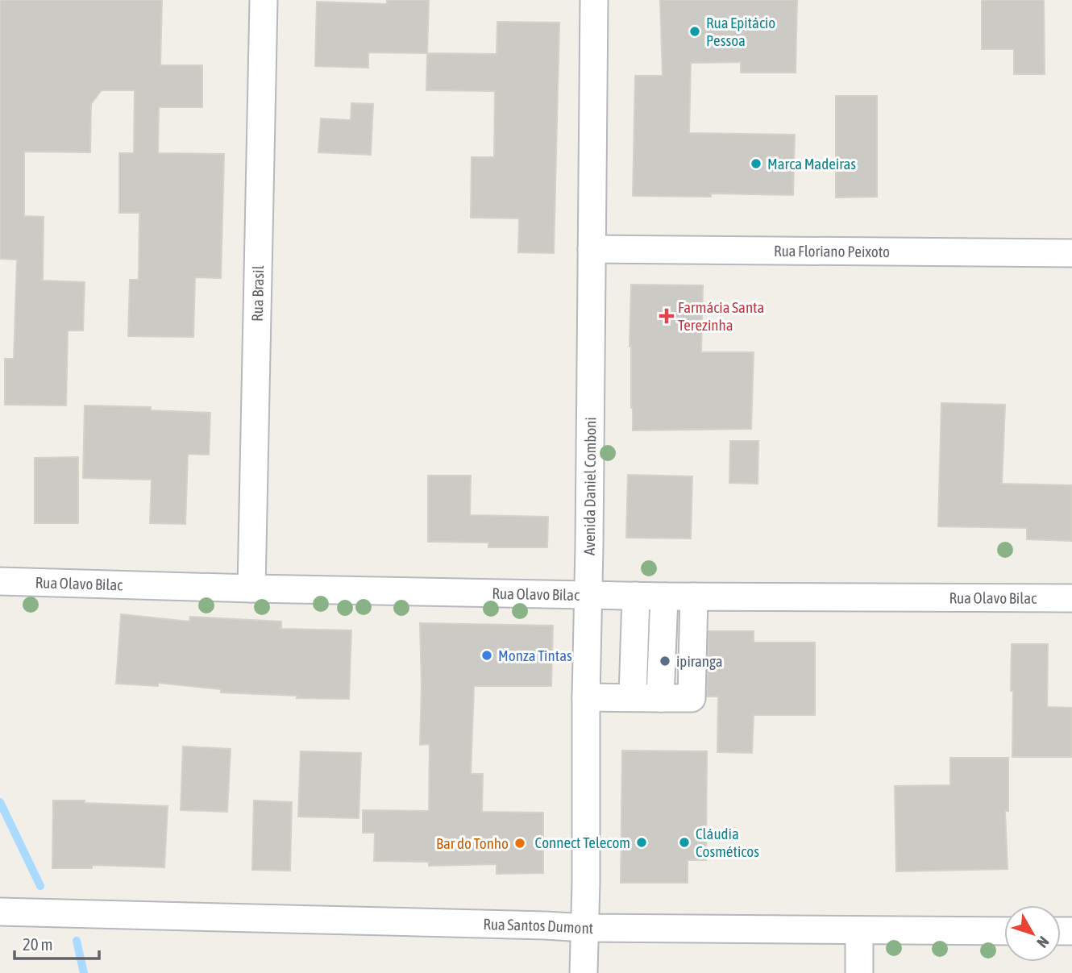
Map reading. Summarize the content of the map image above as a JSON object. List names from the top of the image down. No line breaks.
{"streets":{"street":["Rua Floriano Peixoto","Rua Brasil","Avenida Daniel Comboni","Rua Olavo Bilac","Rua Santos Dumont"]},"crossings":[["Rua Floriano Peixoto","Avenida Daniel Comboni"],["Rua Brasil","Rua Olavo Bilac"],["Avenida Daniel Comboni","Rua Olavo Bilac"],["Avenida Daniel Comboni","Rua Santos Dumont"]],"places":{"other":["Rua Epitácio Pessoa","Marca Madeiras","Monza Tintas","ipiranga","Connect Telecom","Cláudia Cosméticos","Bar do Tonho"],"health":["Farmácia Santa Terezinha"]},"scale_bar":"20 m","north":"bottom right"}
